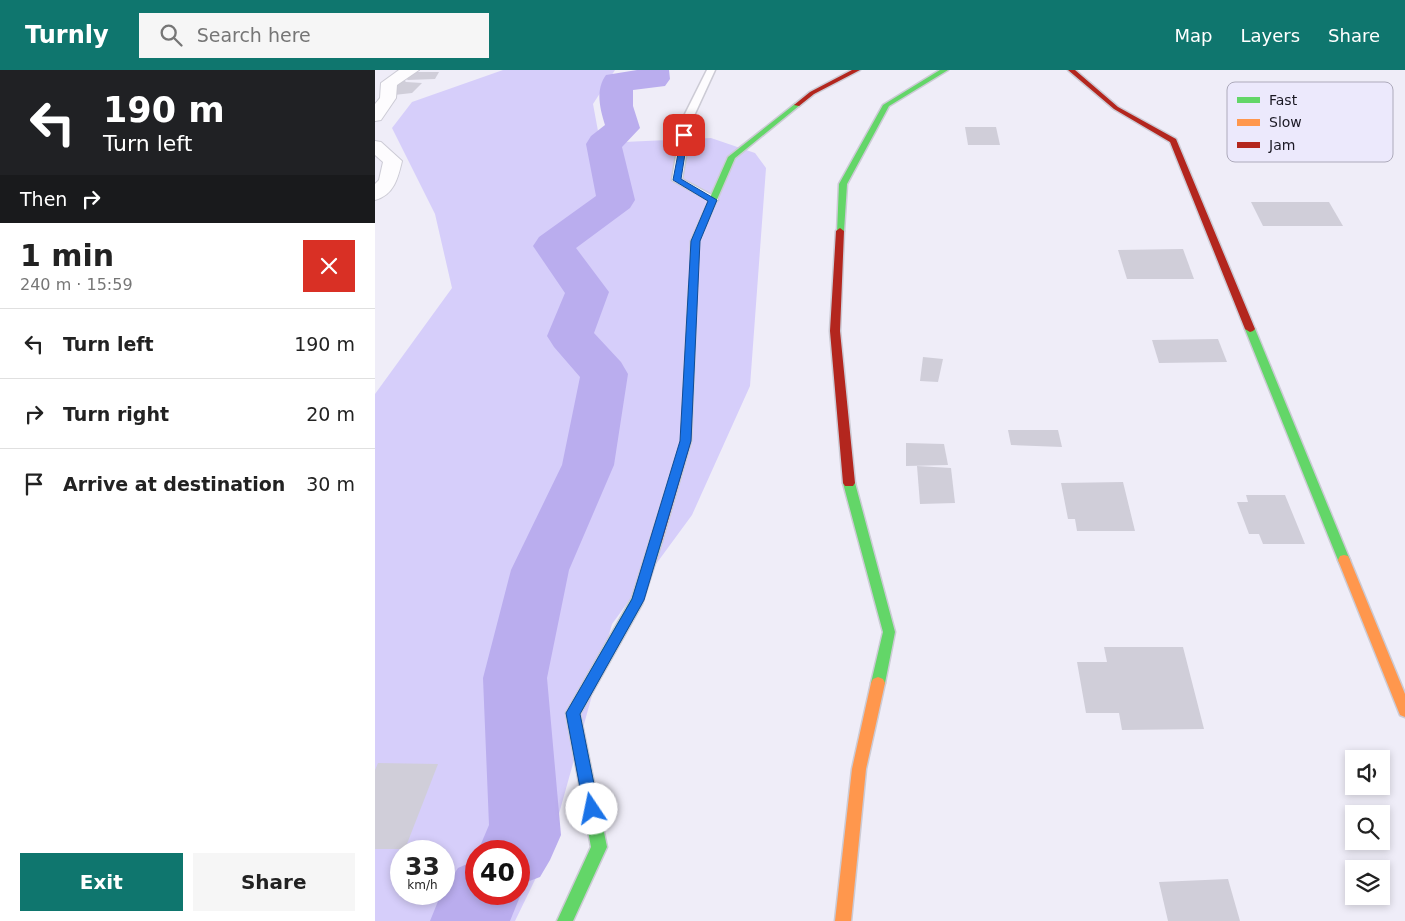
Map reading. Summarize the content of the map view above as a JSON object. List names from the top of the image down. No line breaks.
{"legend":["Fast","Slow","Jam"],"page":{"header":"Turnly","search":"Search here","nav":["Map","Layers","Share"],"turn":["190 m","Turn left"],"then":"Then","heading":["1 min","240 m · 15:59"],"list":[{"name":"Turn left","value":"190 m"},{"name":"Turn right","value":"20 m"},{"name":"Arrive at destination","value":"30 m"}],"speed":"33 km/h","limit":"40","buttons":["Exit","Share"]}}
